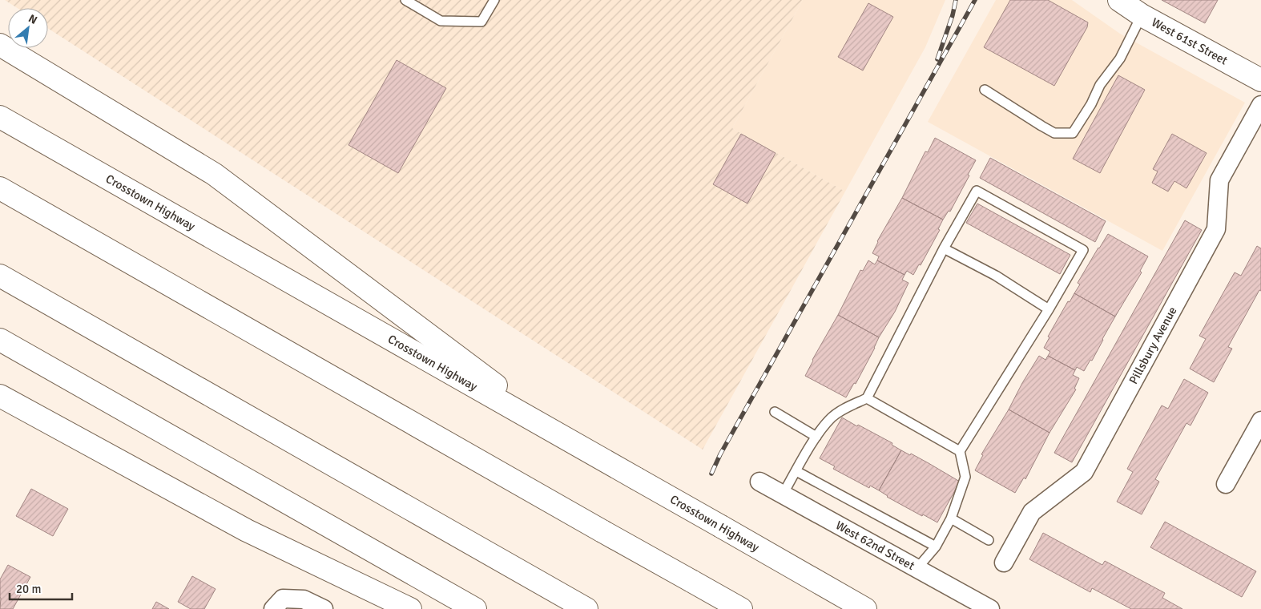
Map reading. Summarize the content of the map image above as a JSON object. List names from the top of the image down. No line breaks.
{"streets":{"main road":["West 61st Street","Crosstown Highway"],"street":["Pillsbury Avenue","West 62nd Street"]},"scale_bar":"20 m","north":"top right"}
